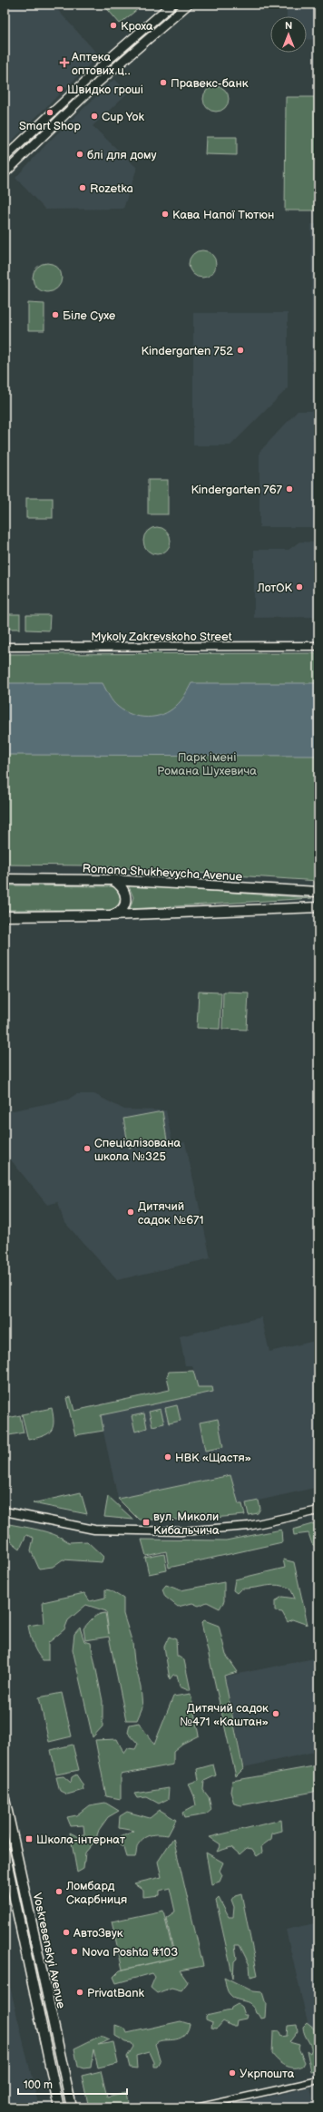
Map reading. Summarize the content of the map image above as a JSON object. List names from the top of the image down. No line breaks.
{"streets":{"main road":["Romana Shukhevycha Avenue","Voskresenskyi Avenue"],"street":["Mykoly Zakrevskoho Street"]},"parks":["Парк імені Романа Шухевича"],"places":{"other":["Кроха","Правекс-банк","Швидко гроші","Smart Shop","Cup Yok","блі для дому","Rozetka","Кава Напої Тютюн","Біле Сухе","Kindergarten 752","Kindergarten 767","ЛотОК","Спеціалізована школа №325","Дитячий садок №671","НВК «Щастя»","Дитячий садок №471 «Каштан»","Ломбард Скарбниця","АвтоЗвук","Nova Poshta #103","PrivatBank","Укрпошта"],"health":["Аптека оптових ц‥"],"transit":["вул. Миколи Кибальчича","Школа-інтернат"]},"scale_bar":"100 m","north":"top"}
